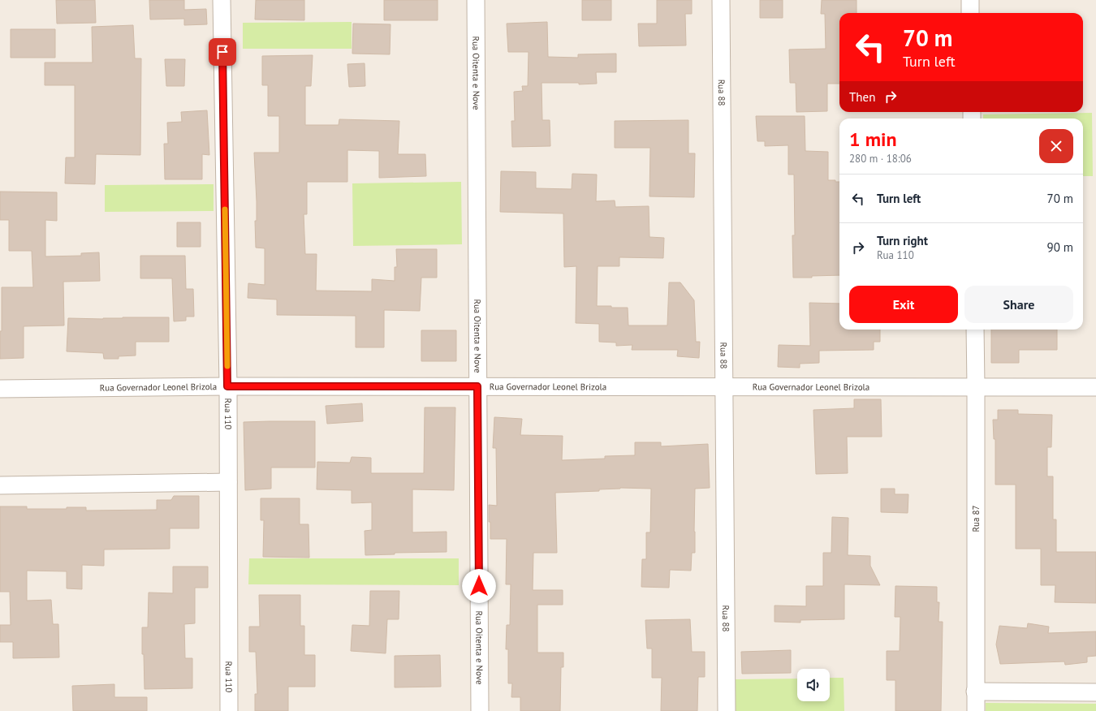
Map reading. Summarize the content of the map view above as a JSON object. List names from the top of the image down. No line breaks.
{"streets":{"street":["Rua Oitenta e Nove","Rua 88","Rua Governador Leonel Brizola","Rua 110","Rua 87"]},"crossings":[["Rua Oitenta e Nove","Rua Governador Leonel Brizola"],["Rua 88","Rua Governador Leonel Brizola"],["Rua Governador Leonel Brizola","Rua 110"],["Rua Governador Leonel Brizola","Rua 87"]],"page":{"turn":["70 m","Turn left"],"then":"Then","heading":["1 min","280 m · 18:06"],"list":[{"name":"Turn left","value":"70 m"},{"name":"Turn right","note":"Rua 110","value":"90 m"}],"buttons":["Exit","Share"]}}
